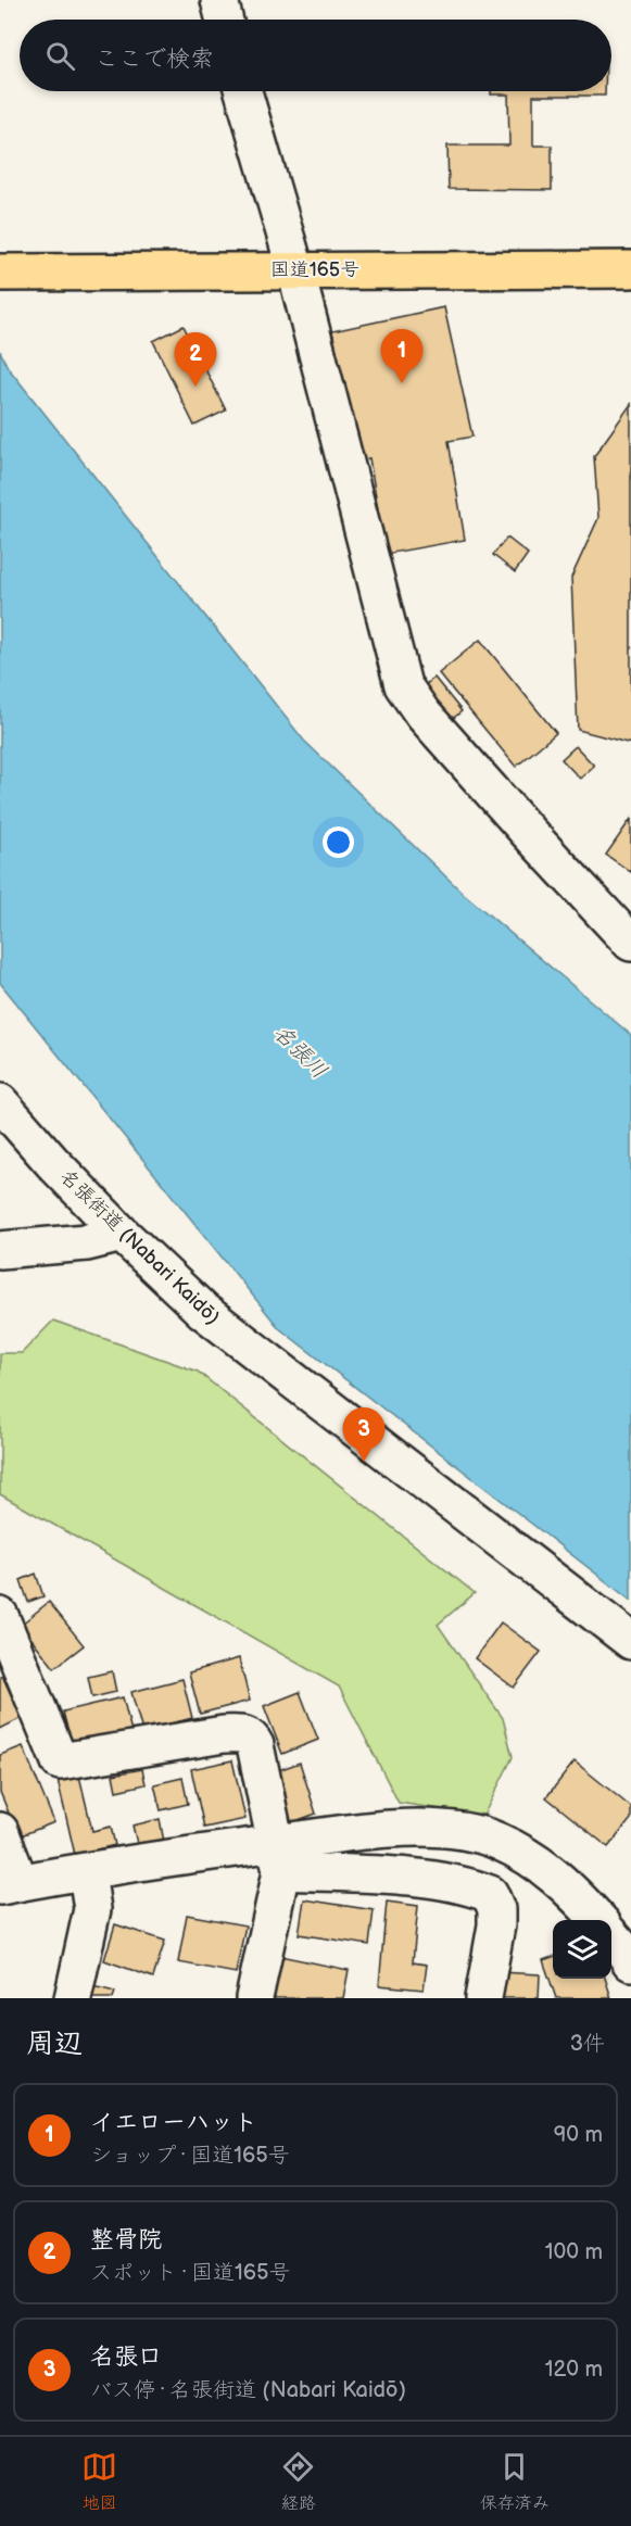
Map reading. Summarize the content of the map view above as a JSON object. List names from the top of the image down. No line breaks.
{"streets":{"highway":["国道165号"],"street":["名張街道 (Nabari Kaidō)"]},"water":["名張川"],"page":{"search":"ここで検索","pins":["1","2","3"],"heading":["周辺","3件"],"list":[{"mark":"1","name":"イエローハット","note":"ショップ · 国道165号","value":"90 m"},{"mark":"2","name":"整骨院","note":"スポット · 国道165号","value":"100 m"},{"mark":"3","name":"名張口","note":"バス停 · 名張街道 (Nabari Kaidō)","value":"120 m"}],"nav":["地図","経路","保存済み"]}}
